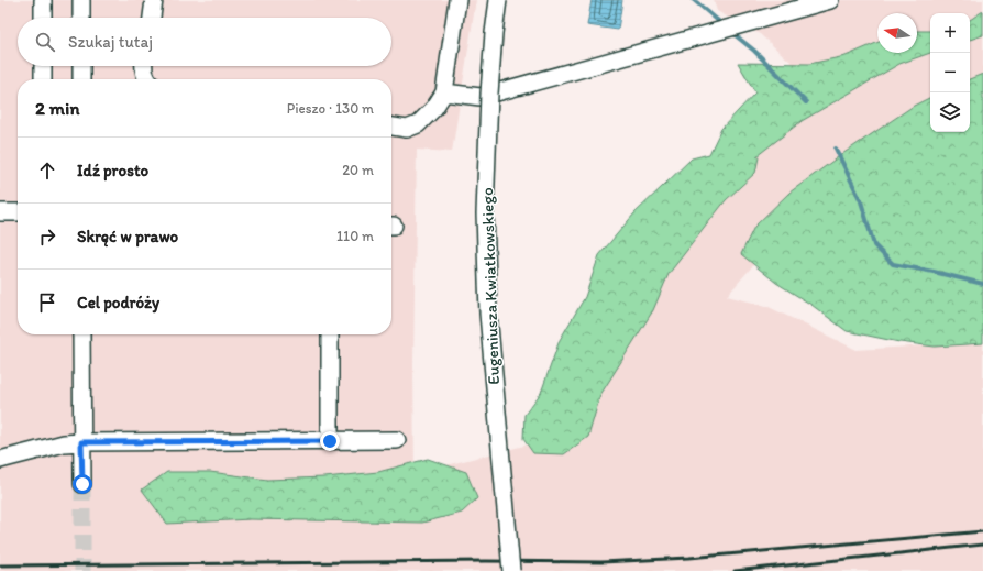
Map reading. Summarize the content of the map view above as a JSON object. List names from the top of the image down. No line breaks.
{"streets":{"street":["Eugeniusza Kwiatkowskiego"]},"north":"left","page":{"map_buttons":["+","−"],"search":"Szukaj tutaj","heading":["2 min","Pieszo · 130 m"],"list":[["Idź prosto","20 m"],["Skręć w prawo","110 m"],"Cel podróży"]}}
